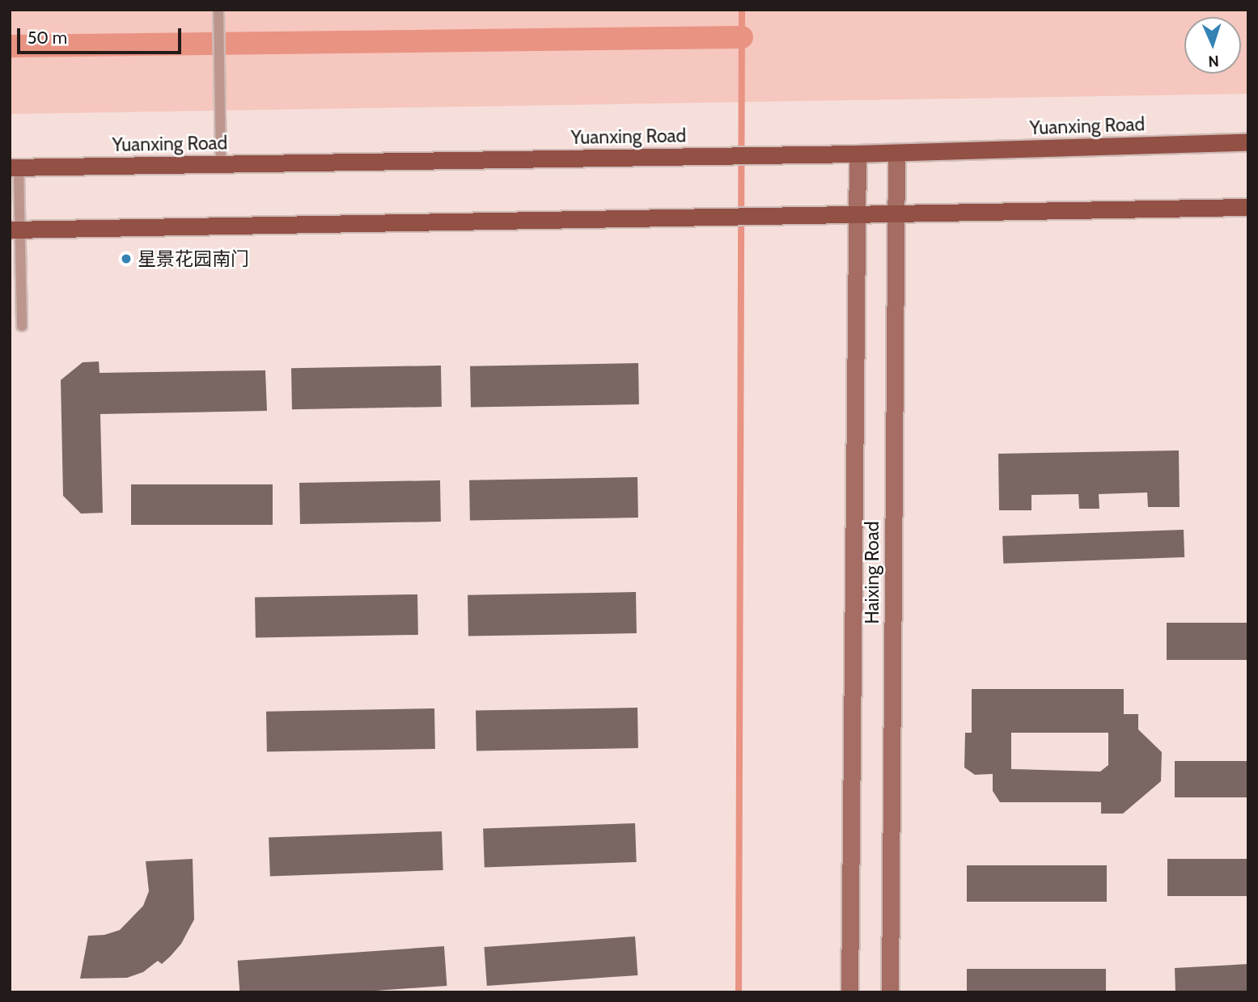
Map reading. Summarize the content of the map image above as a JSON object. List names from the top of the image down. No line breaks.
{"streets":{"main road":["Yuanxing Road","Haixing Road"]},"crossings":[["Yuanxing Road","Haixing Road"]],"places":["星景花园南门"],"scale_bar":"50 m","north":"bottom"}
